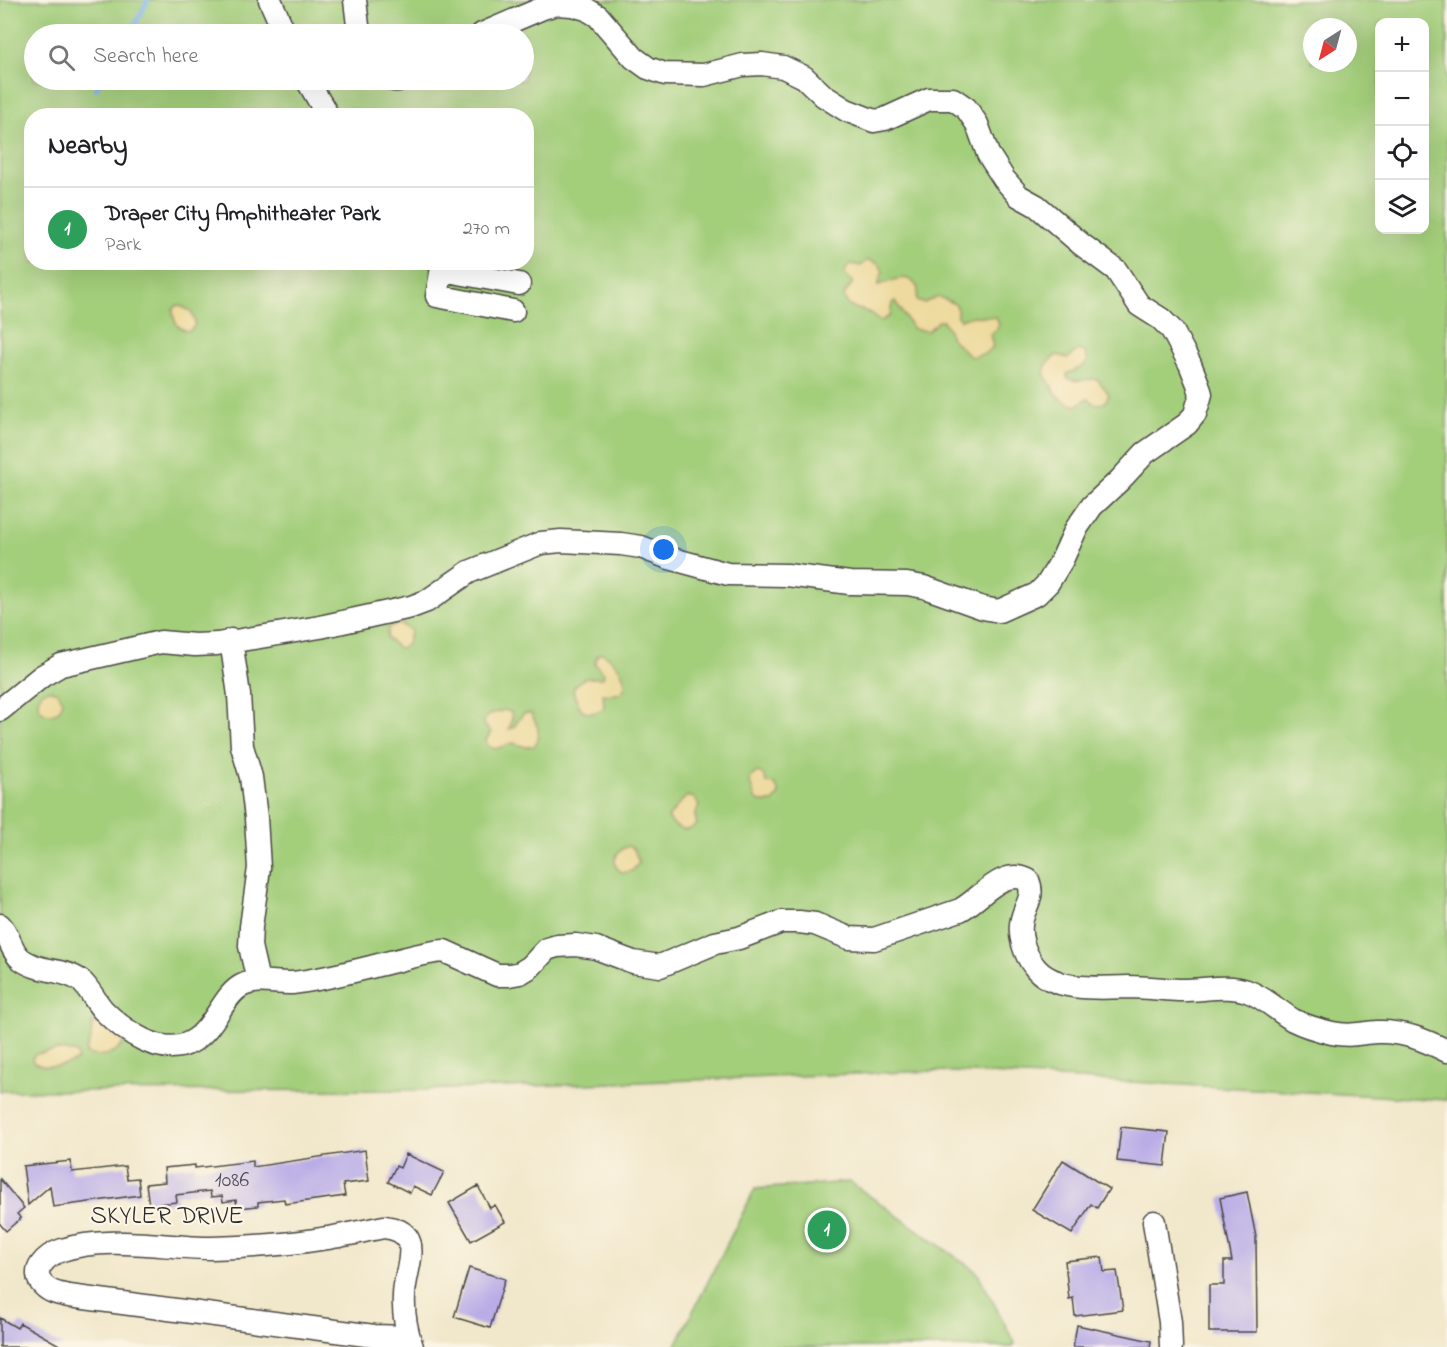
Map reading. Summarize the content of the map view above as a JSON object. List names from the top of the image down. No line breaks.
{"streets":{"street":["SKYLER DRIVE"]},"house_numbers":["1086"],"north":"bottom left","page":{"map_buttons":["+","−"],"search":"Search here","heading":"Nearby","list":[{"mark":"1","name":"Draper City Amphitheater Park","note":"Park","value":"270 m"}],"pins":"1"}}
